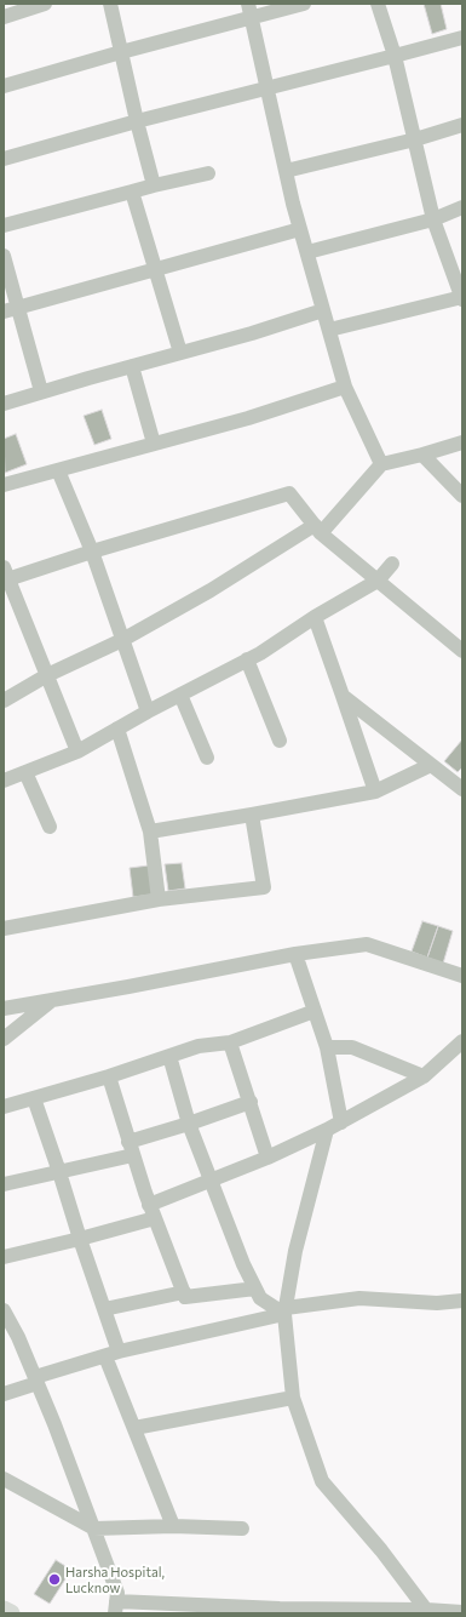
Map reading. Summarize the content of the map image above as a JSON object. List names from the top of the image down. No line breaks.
{"places":["Harsha Hospital, Lucknow"]}
